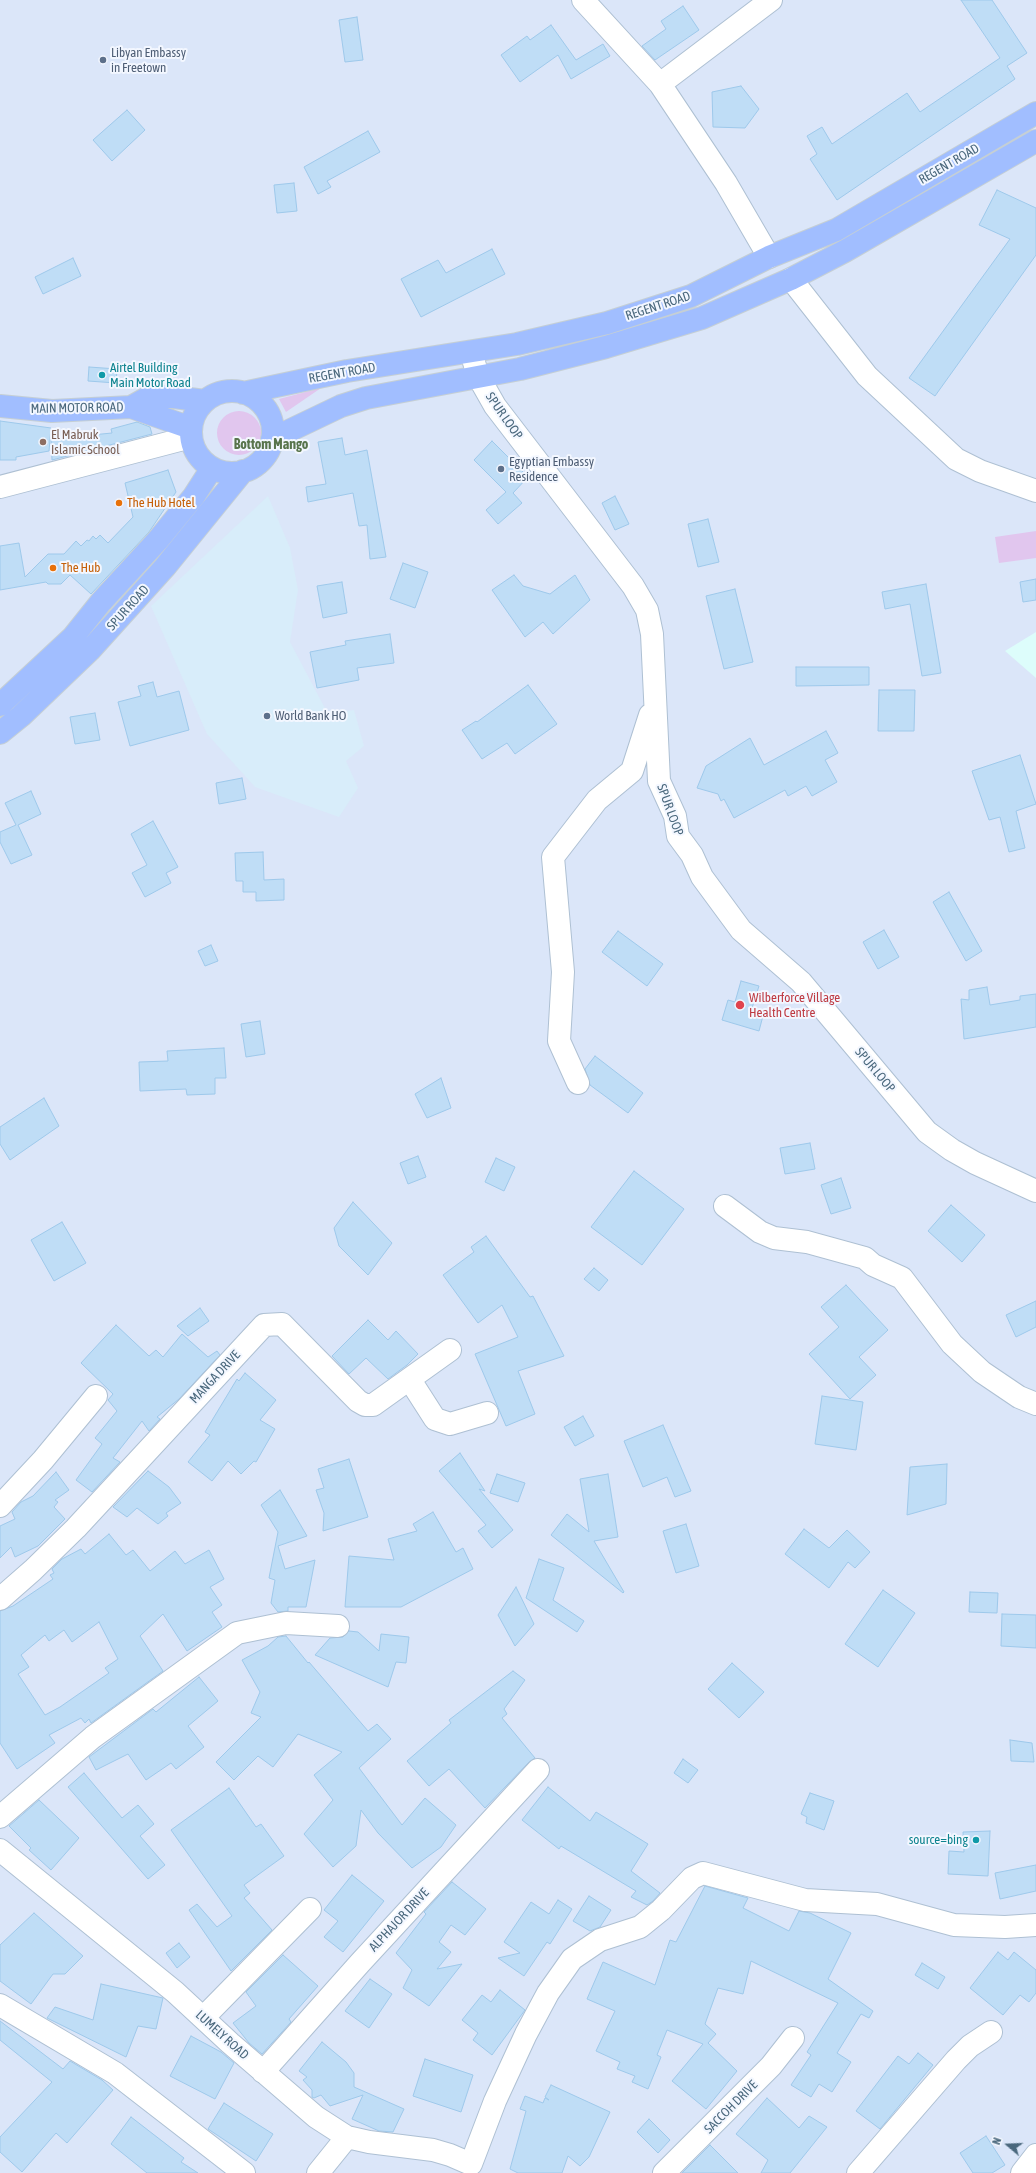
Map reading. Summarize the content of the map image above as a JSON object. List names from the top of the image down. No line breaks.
{"streets":{"main road":["REGENT ROAD","MAIN MOTOR ROAD","SPUR ROAD"],"street":["SPUR LOOP","MANGA DRIVE","ALPHAJOR DRIVE","LUMELY ROAD","SACCOH DRIVE"]},"crossings":[["REGENT ROAD","MAIN MOTOR ROAD"],["REGENT ROAD","SPUR LOOP"],["REGENT ROAD","SPUR ROAD"],["MAIN MOTOR ROAD","SPUR ROAD"],["ALPHAJOR DRIVE","LUMELY ROAD"]],"districts":["Bottom Mango"],"places":["Libyan Embassy in Freetown","Airtel Building Main Motor Road","El Mabruk Islamic School","Egyptian Embassy Residence","The Hub Hotel","The Hub","World Bank HO","Wilberforce Village Health Centre","source=bing"],"north":"left"}
